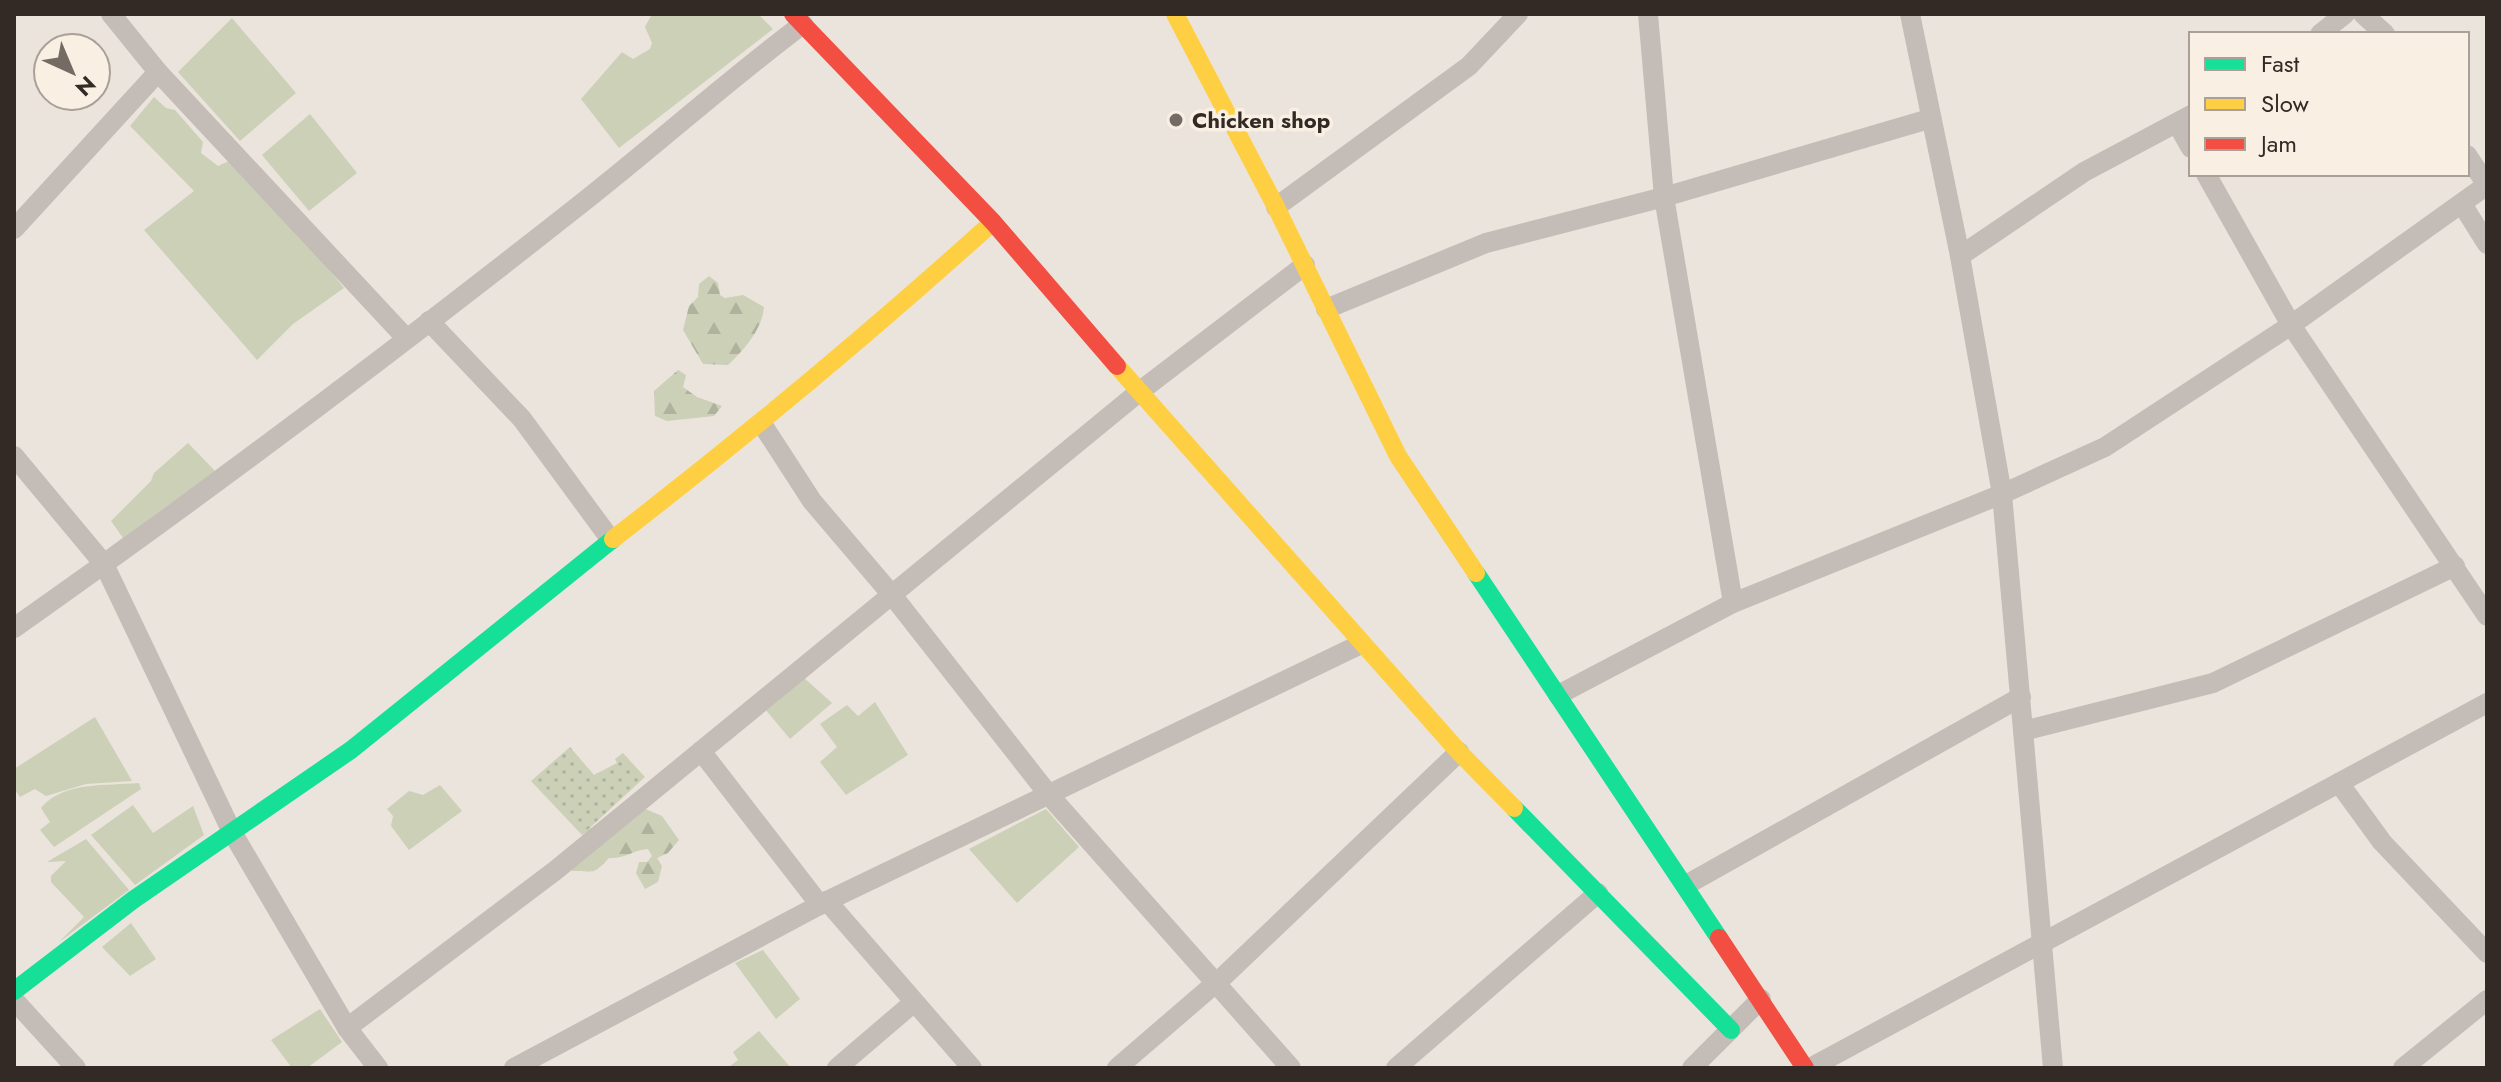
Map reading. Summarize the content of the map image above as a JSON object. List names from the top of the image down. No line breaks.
{"places":["Chicken shop"],"legend":["Fast","Slow","Jam"],"north":"bottom right"}
